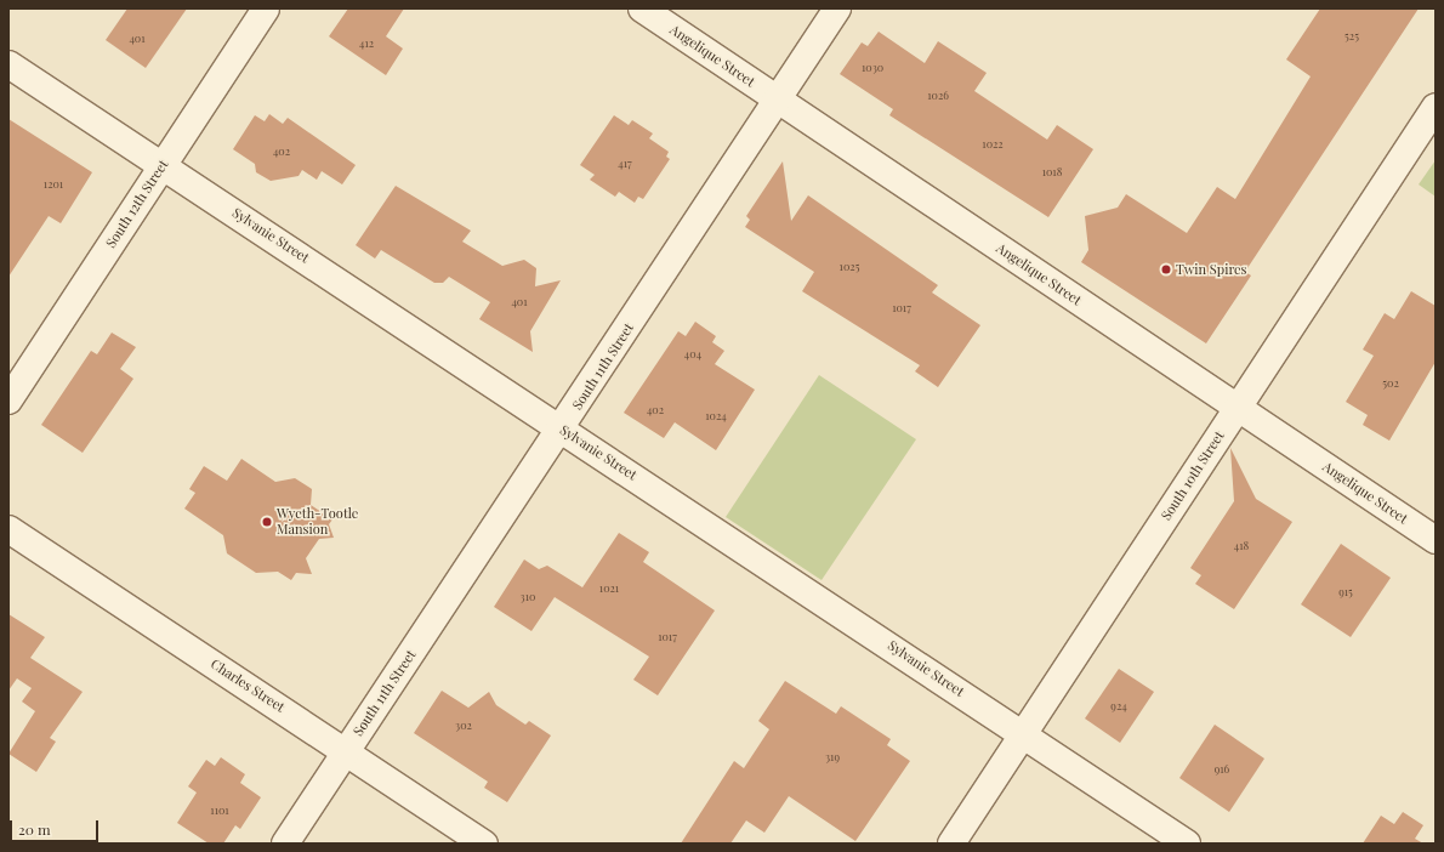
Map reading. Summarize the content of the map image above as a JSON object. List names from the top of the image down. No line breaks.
{"streets":{"street":["Angelique Street","South 12th Street","Sylvanie Street","South 11th Street","South 10th Street","Charles Street"]},"crossings":[["Angelique Street","South 11th Street"],["Angelique Street","South 10th Street"],["South 12th Street","Sylvanie Street"],["Sylvanie Street","South 11th Street"],["Sylvanie Street","South 10th Street"],["South 11th Street","Charles Street"]],"places":["Twin Spires","Wyeth-Tootle Mansion"],"house_numbers":["525","401","412","1030","1026","1022","402","417","1018","1201","1025","401","1017","404","502","402","1024","418","1021","915","310","1017","924","302","319","916","1101"],"scale_bar":"20 m"}
